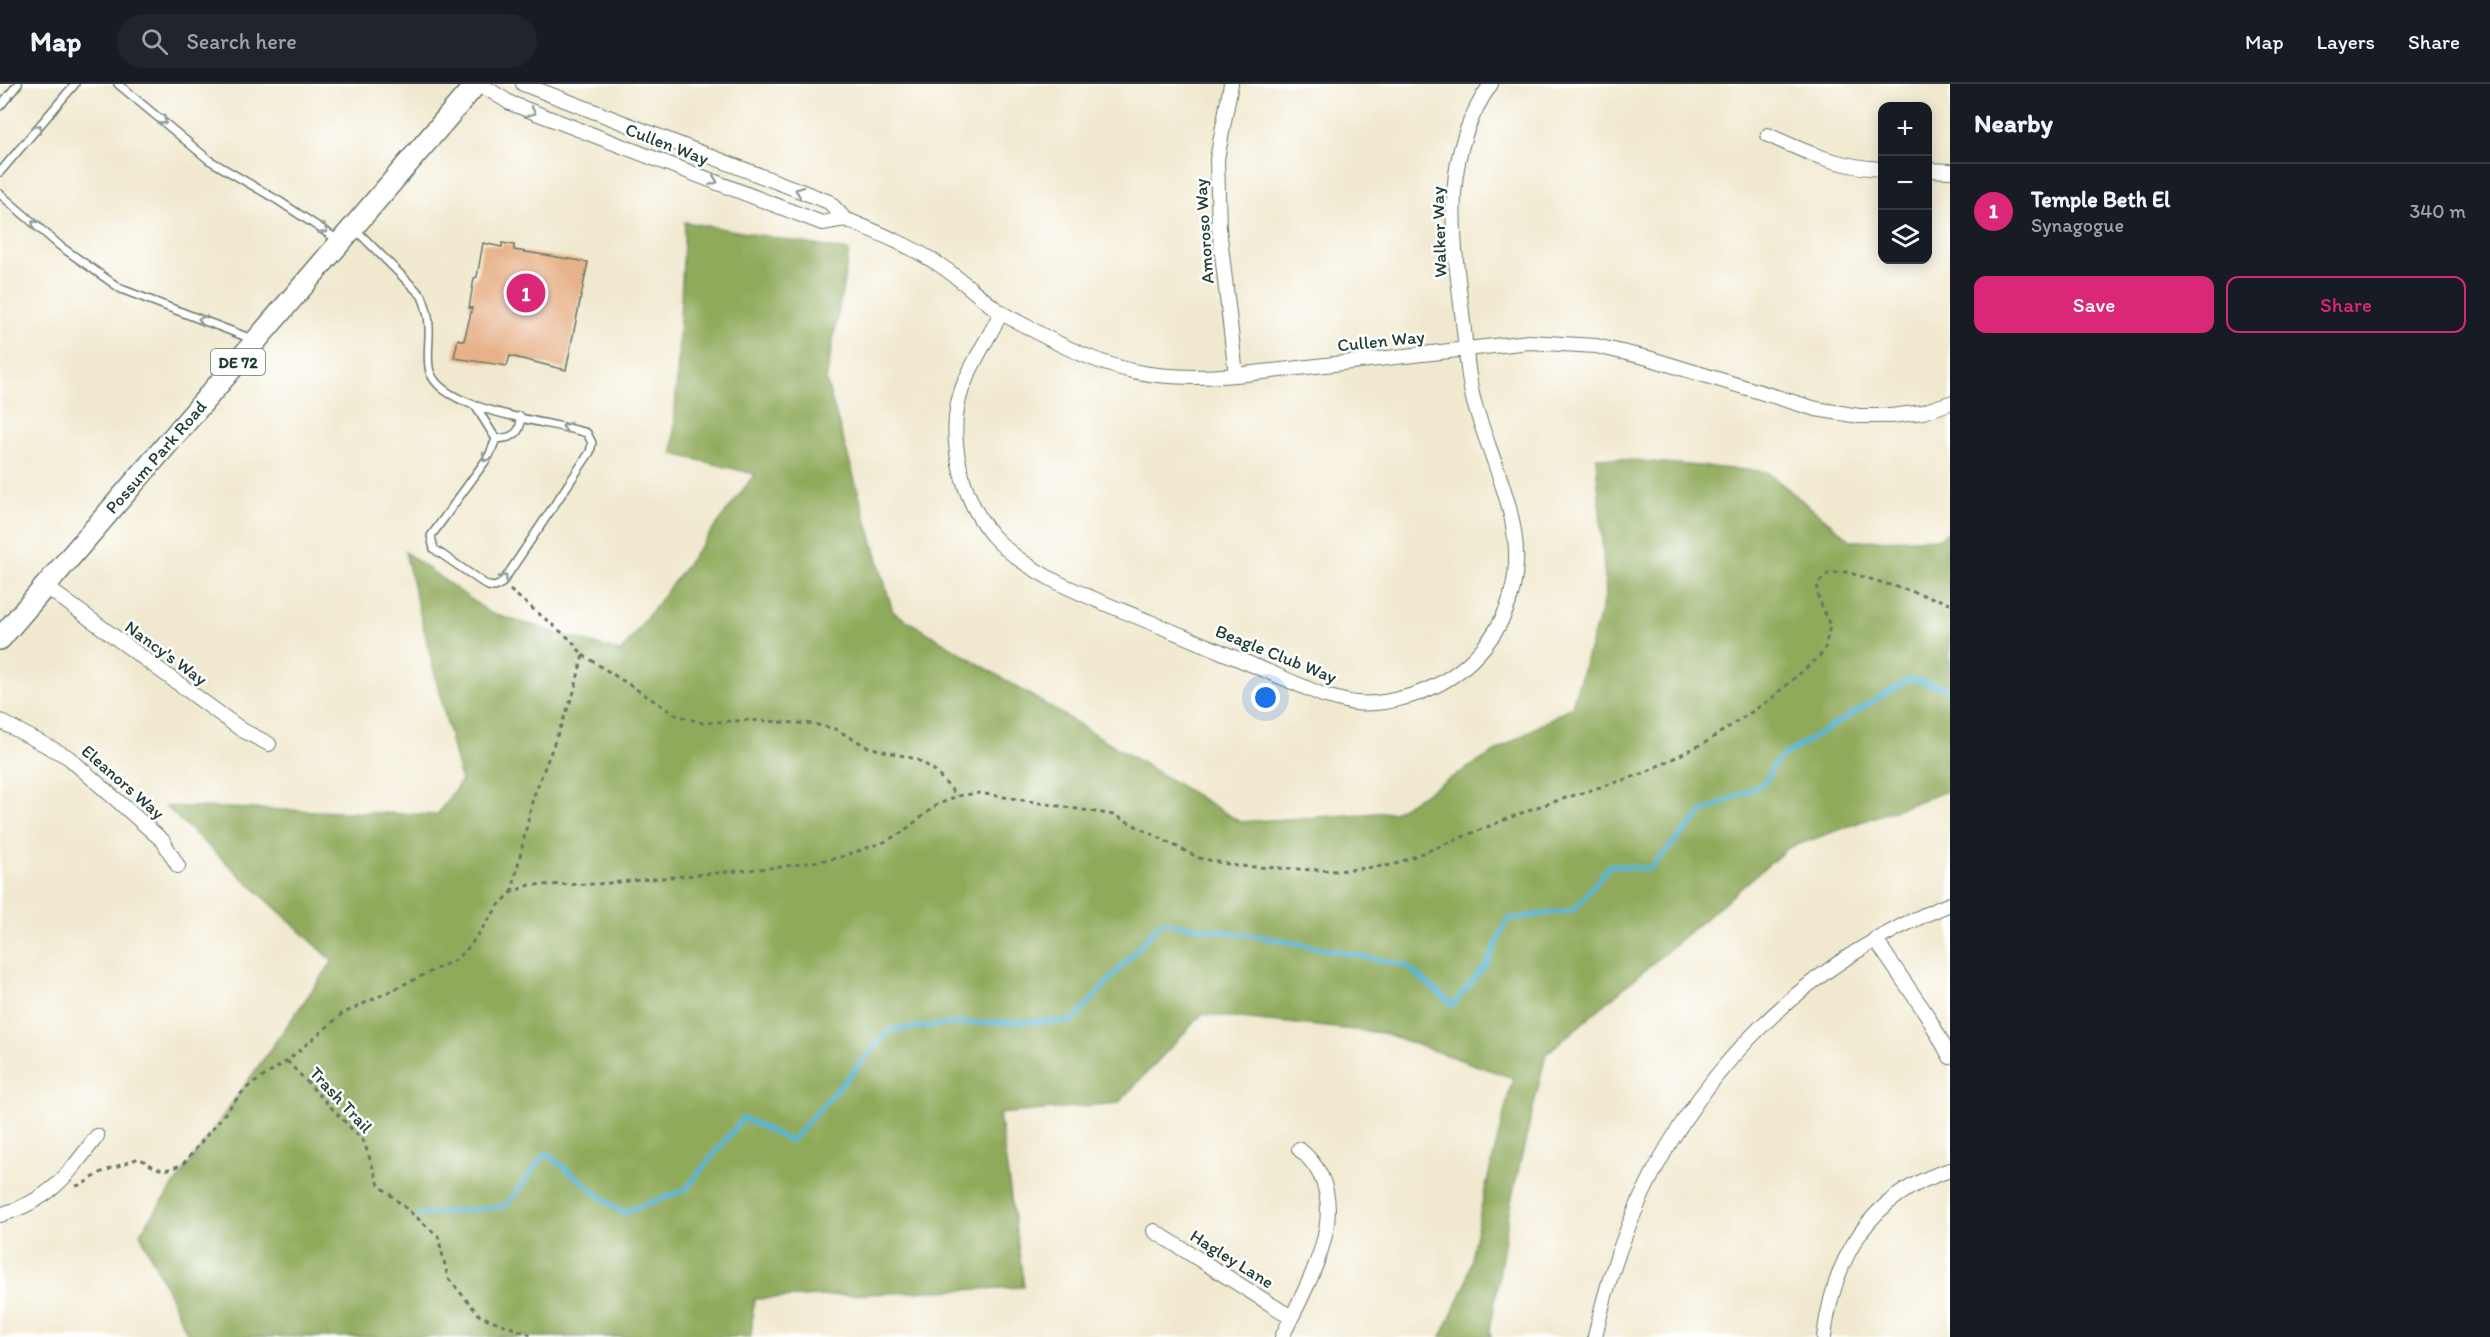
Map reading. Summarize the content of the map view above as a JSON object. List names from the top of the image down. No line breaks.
{"streets":{"main road":["DE 72","Possum Park Road"],"street":["Cullen Way","Amoroso Way","Walker Way","Nancy's Way","Beagle Club Way","Eleanors Way","Hagley Lane"],"path":["Trash Trail"]},"crossings":[["Cullen Way","Amoroso Way"],["Cullen Way","Walker Way"],["Cullen Way","Beagle Club Way"],["Walker Way","Beagle Club Way"],["Possum Park Road","Nancy's Way"]],"page":{"header":"Map","search":"Search here","nav":["Map","Layers","Share"],"heading":"Nearby","map_buttons":["+","−"],"list":[{"mark":"1","name":"Temple Beth El","note":"Synagogue","value":"340 m"}],"buttons":["Save","Share"],"pins":"1"}}
